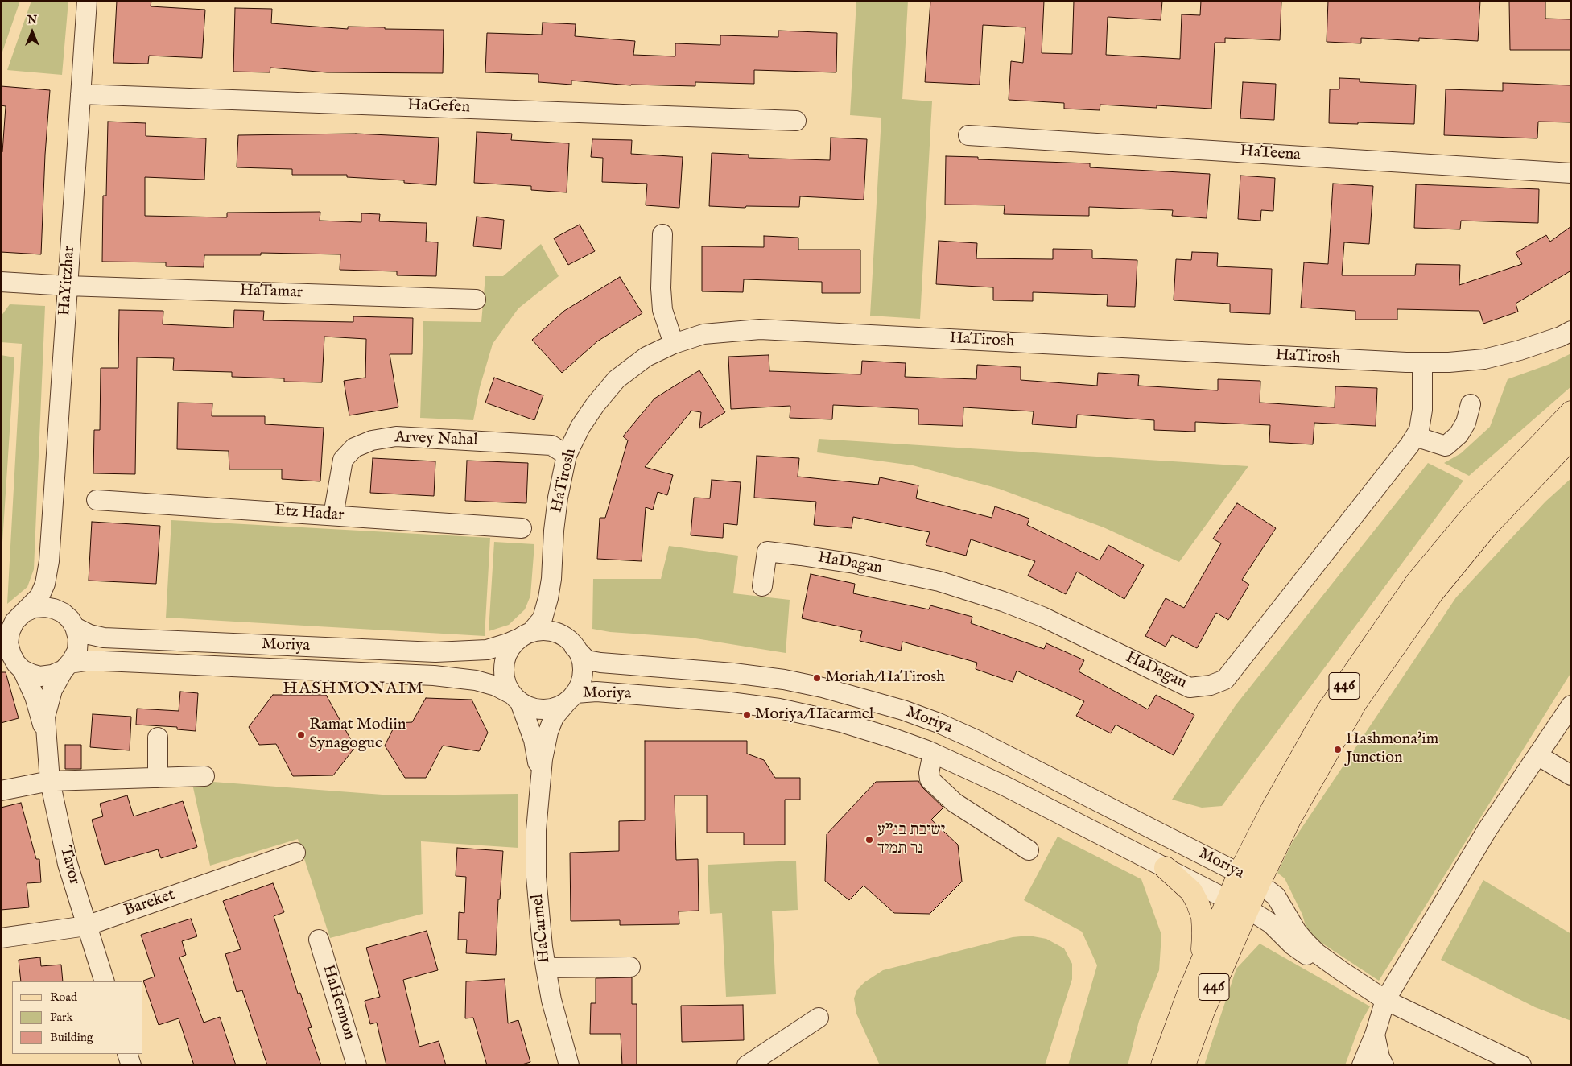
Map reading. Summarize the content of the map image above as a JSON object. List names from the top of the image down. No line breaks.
{"streets":{"main road":["446"],"street":["HaGefen","HaTeena","HaYitzhar","HaTamar","HaTirosh","Arvey Nahal","Etz Hadar","HaDagan","Moriya","Tavor","Bareket","HaCarmel","HaHermon"]},"crossings":[["HaGefen","HaYitzhar"],["HaYitzhar","HaTamar"],["HaYitzhar","Moriya"],["HaYitzhar","Tavor"],["HaTirosh","Arvey Nahal"],["HaTirosh","HaDagan"],["HaTirosh","Moriya"],["HaTirosh","HaCarmel"],["Arvey Nahal","Etz Hadar"],["Moriya","446"],["Moriya","Tavor"],["Moriya","HaCarmel"],["Tavor","Bareket"]],"districts":["HASHMONAIM"],"places":["Moriah/HaTirosh","Moriya/Hacarmel","Ramat Modiin Synagogue","Hashmona'im Junction","ישיבת בנ\"ע נר תמיד"],"legend":["Road","Park","Building"],"north":"top"}
